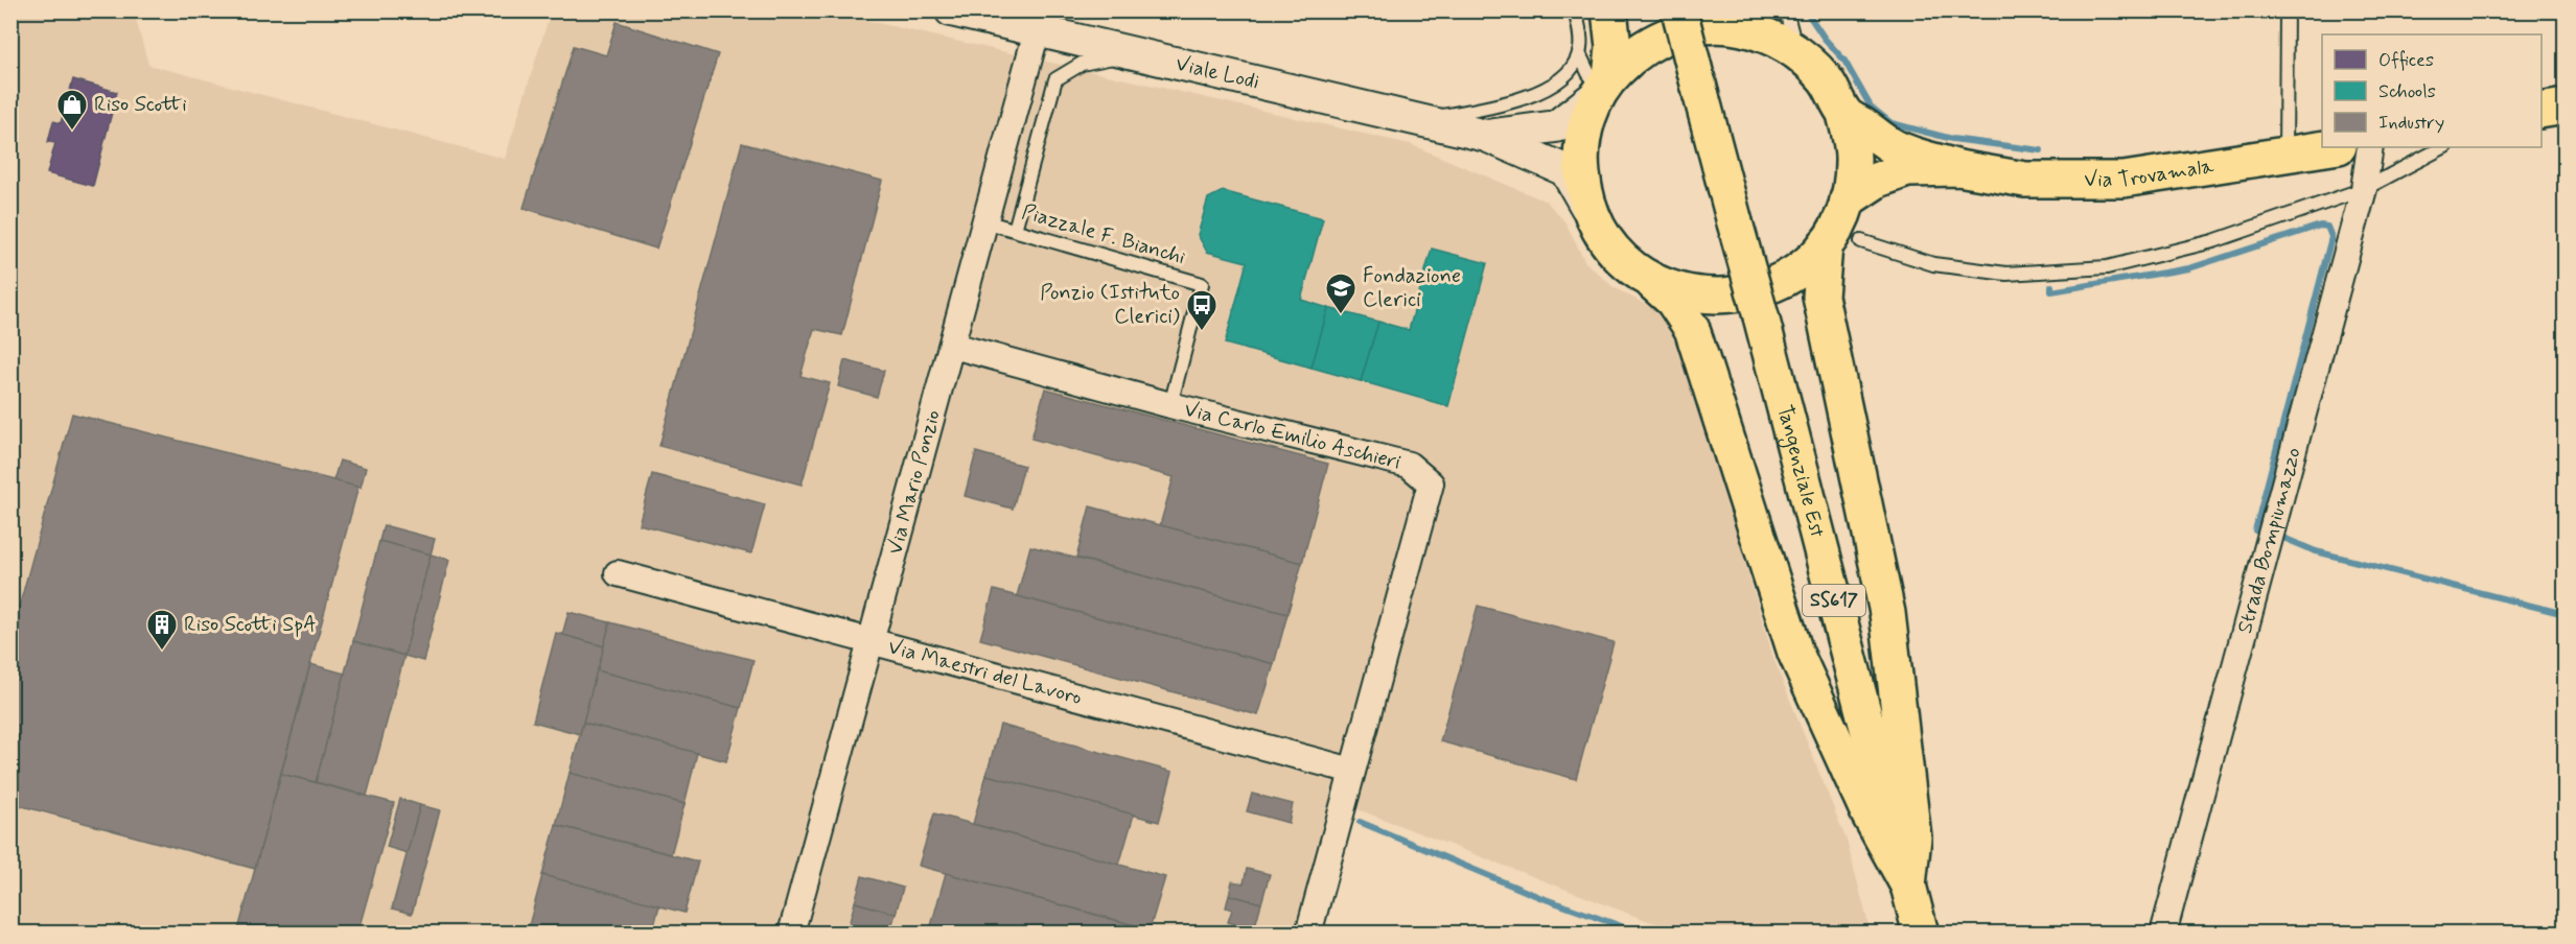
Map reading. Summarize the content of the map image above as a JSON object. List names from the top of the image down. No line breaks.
{"streets":{"main road":["Via Trovamala","Tangenziale Est","SS617"],"street":["Viale Lodi","Via Carlo Emilio Aschieri","Via Mario Ponzio","Strada Bompiumazzo","Via Maestri del Lavoro"],"lane":["Piazzale F. Bianchi"]},"crossings":[["Viale Lodi","Via Mario Ponzio"],["Piazzale F. Bianchi","Via Carlo Emilio Aschieri"],["Piazzale F. Bianchi","Via Mario Ponzio"],["Via Carlo Emilio Aschieri","Via Mario Ponzio"],["Via Carlo Emilio Aschieri","Via Maestri del Lavoro"],["Via Mario Ponzio","Via Maestri del Lavoro"]],"places":{"shop":["Riso Scotti"],"school or university":["Fondazione Clerici"],"bus stop":["Ponzio (Istituto Clerici)"],"building":["Riso Scotti SpA"]},"legend":["Offices","Schools","Industry"]}
